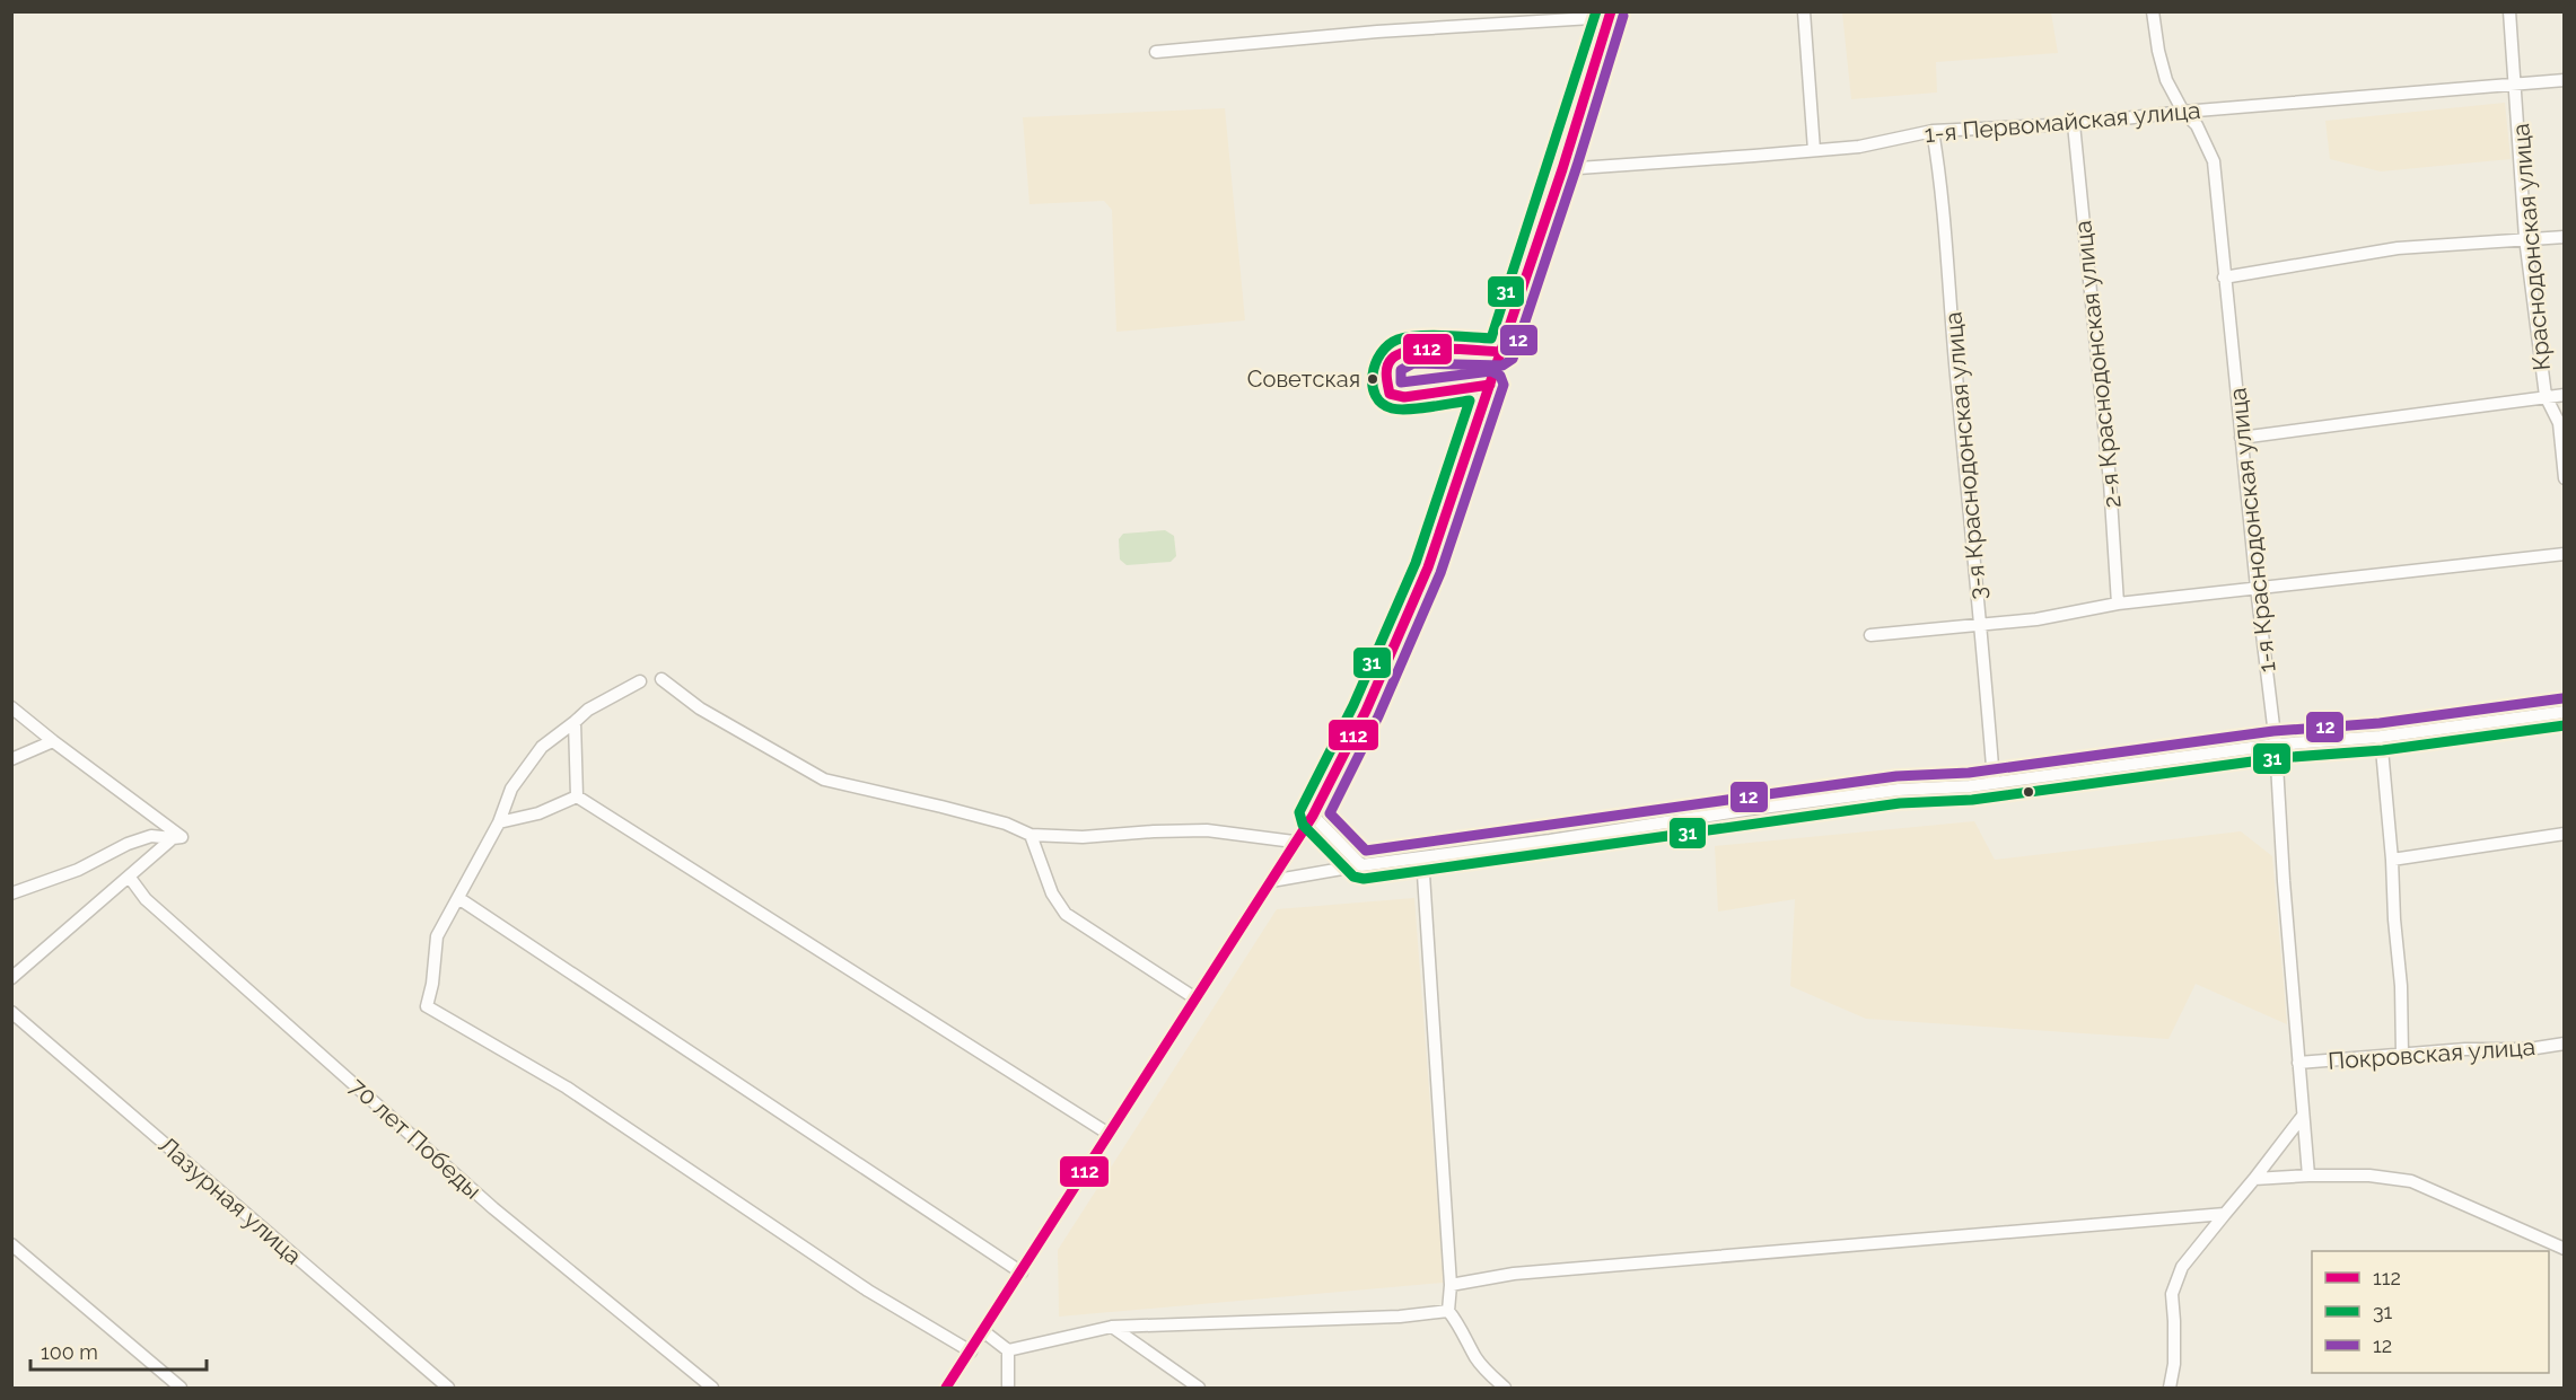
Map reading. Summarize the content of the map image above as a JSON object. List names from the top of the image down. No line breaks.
{"streets":{"street":["1-я Первомайская улица","Краснодонская улица","2-я Краснодонская улица","3-я Краснодонская улица","1-я Краснодонская улица","Покровская улица","70 лет Победы","Лазурная улица"]},"crossings":[["1-я Первомайская улица","Краснодонская улица"],["1-я Первомайская улица","2-я Краснодонская улица"],["1-я Первомайская улица","3-я Краснодонская улица"],["1-я Первомайская улица","1-я Краснодонская улица"],["1-я Краснодонская улица","Покровская улица"]],"places":["Советская"],"lines":["transit line 112","transit line 31","transit line 12"],"legend":["112","31","12"],"scale_bar":"100 m"}
